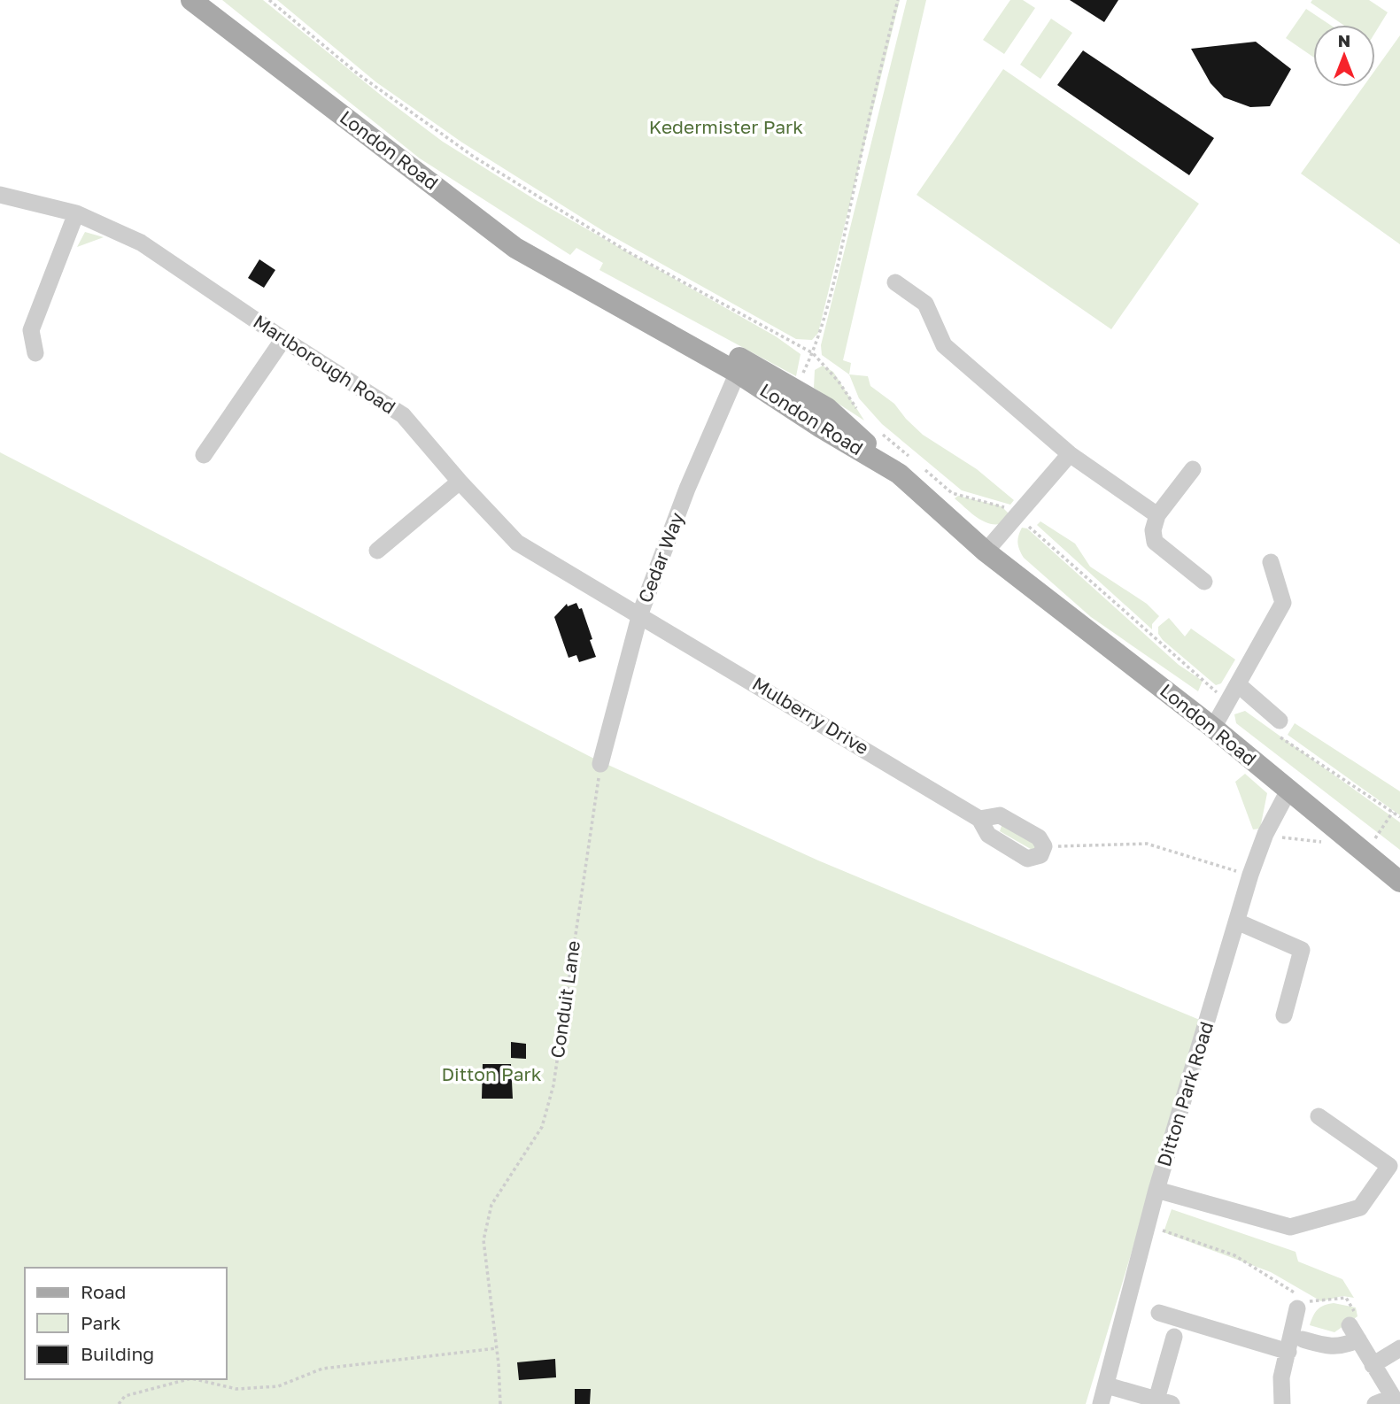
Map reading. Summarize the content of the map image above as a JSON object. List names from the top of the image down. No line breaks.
{"streets":{"main road":["London Road"],"street":["Marlborough Road","Cedar Way","Mulberry Drive","Ditton Park Road"],"path":["Conduit Lane"]},"crossings":[["London Road","Cedar Way"],["London Road","Ditton Park Road"],["Marlborough Road","Cedar Way"],["Marlborough Road","Mulberry Drive"],["Cedar Way","Mulberry Drive"],["Cedar Way","Conduit Lane"]],"parks":["Kedermister Park","Ditton Park"],"legend":["Road","Park","Building"],"north":"top"}
